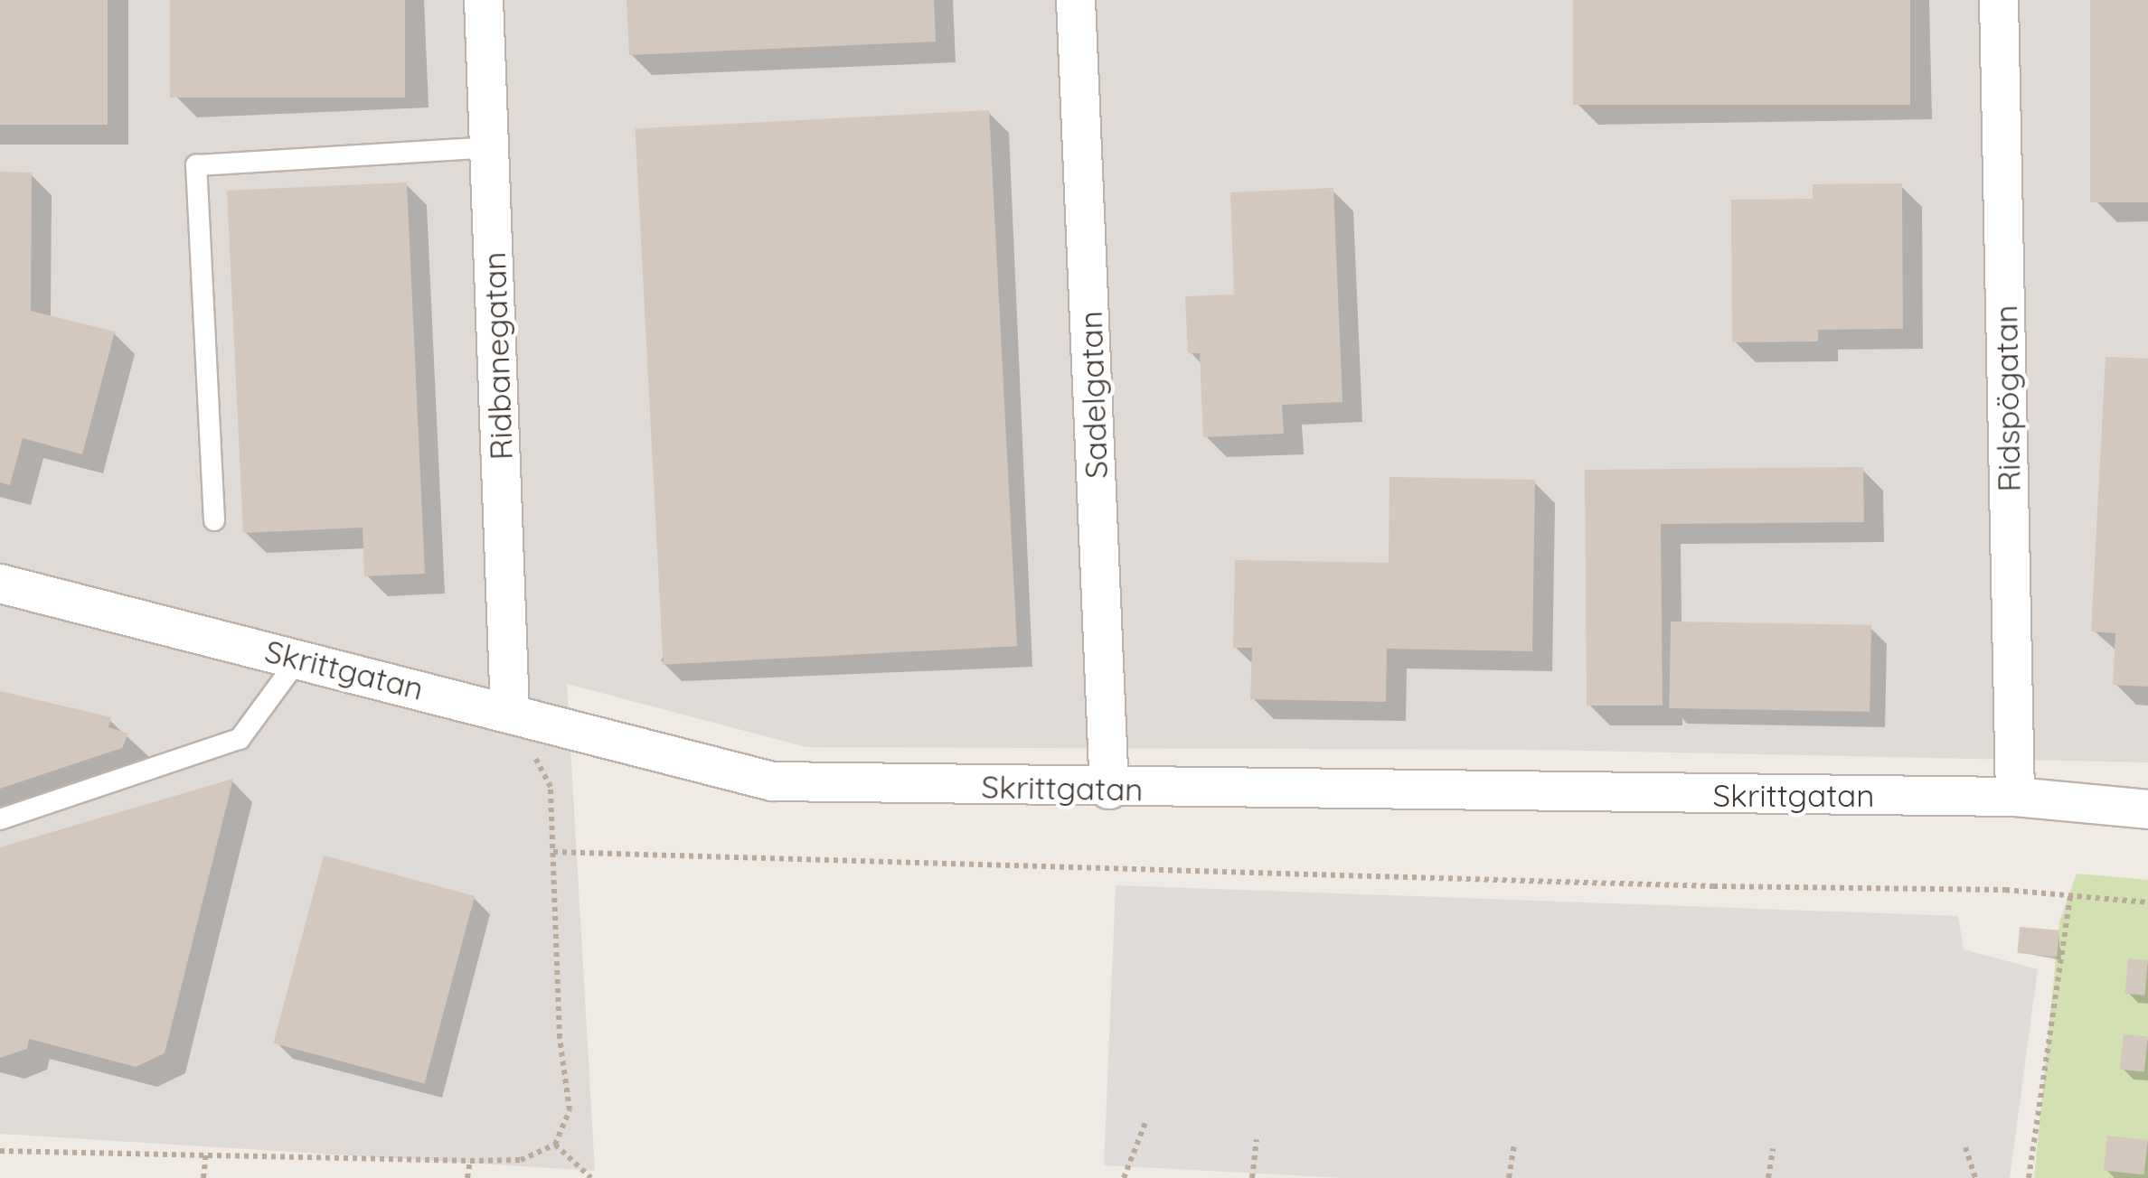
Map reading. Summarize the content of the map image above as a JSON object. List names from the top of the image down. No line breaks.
{"streets":{"street":["Ridbanegatan","Sadelgatan","Ridspögatan","Skrittgatan"]},"crossings":[["Ridbanegatan","Skrittgatan"],["Sadelgatan","Skrittgatan"],["Ridspögatan","Skrittgatan"]]}
